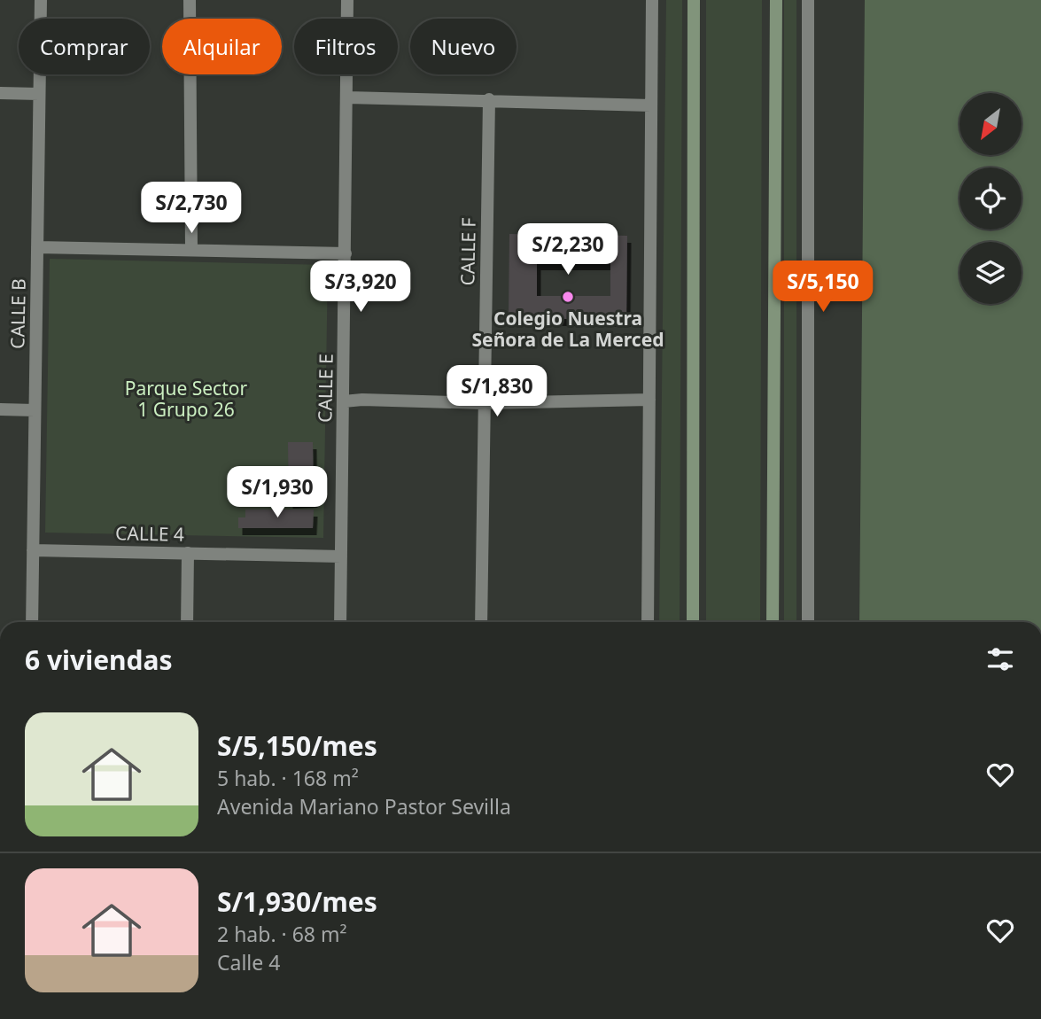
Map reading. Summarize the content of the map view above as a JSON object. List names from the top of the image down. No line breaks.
{"streets":{"street":["CALLE F","CALLE B","CALLE E","CALLE 4"]},"crossings":[["CALLE B","CALLE 4"],["CALLE E","CALLE 4"]],"parks":["Parque Sector 1 Grupo 26"],"places":["Colegio Nuestra Señora de La Merced"],"north":"bottom left","page":{"chip":["Comprar","Alquilar","Filtros","Nuevo"],"price":["S/2,730","S/2,230","S/3,920","S/5,150","S/1,830","S/1,930"],"heading":"6 viviendas","list":[{"name":"S/5,150/mes","note":"5 hab. · 168 m² · Avenida Mariano Pastor Sevilla"},{"name":"S/1,930/mes","note":"2 hab. · 68 m² · Calle 4"}]}}
